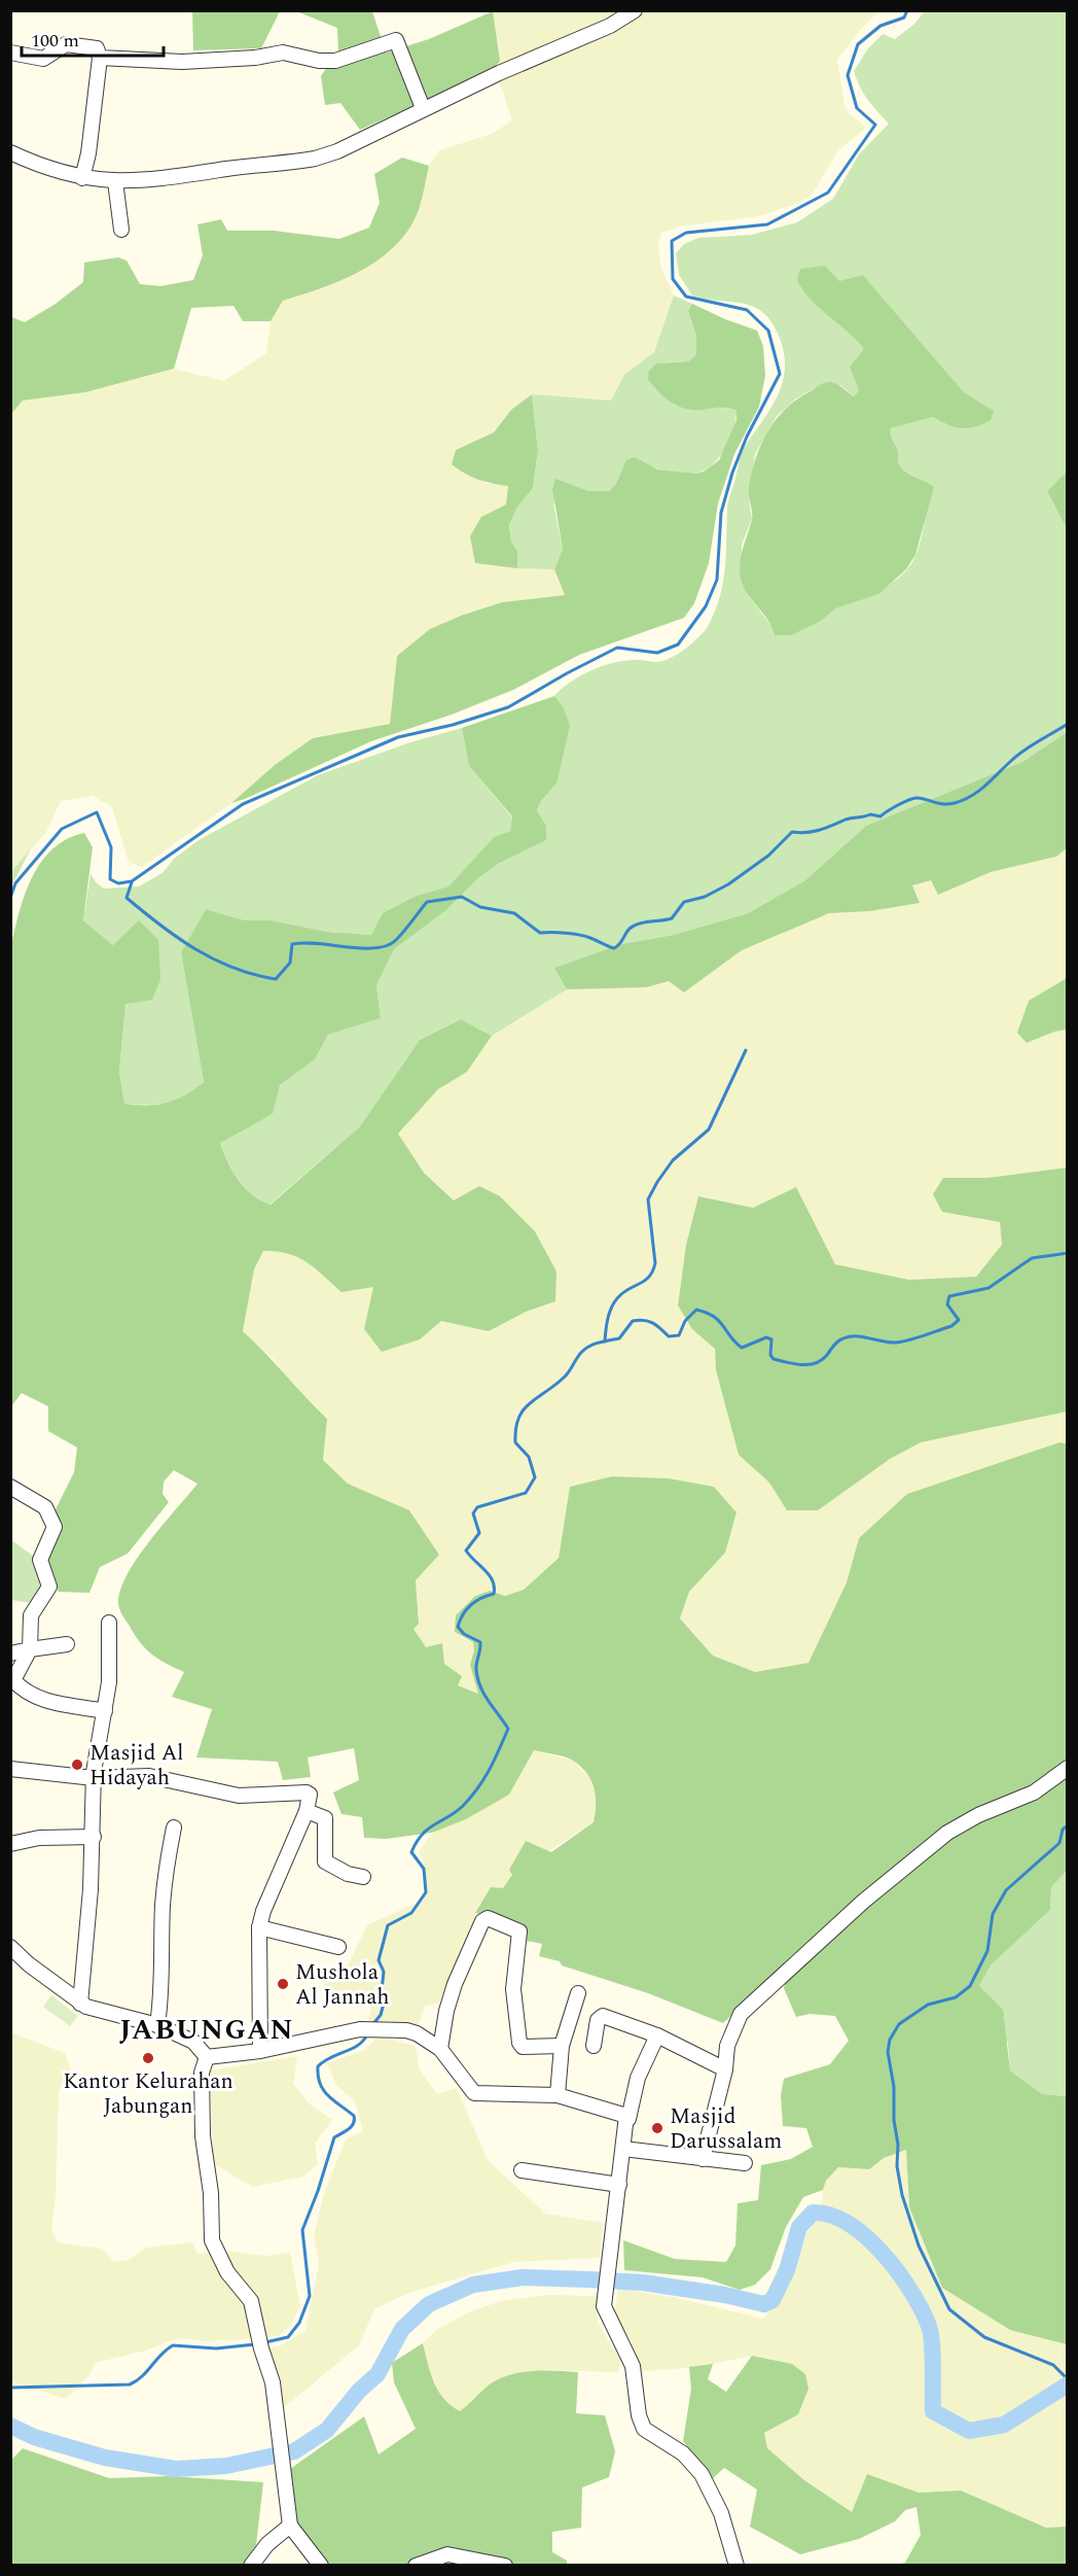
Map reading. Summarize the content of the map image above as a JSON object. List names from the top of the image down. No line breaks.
{"districts":["JABUNGAN"],"places":["Masjid Al Hidayah","Mushola Al Jannah","Kantor Kelurahan Jabungan","Masjid Darussalam"],"scale_bar":"100 m"}
